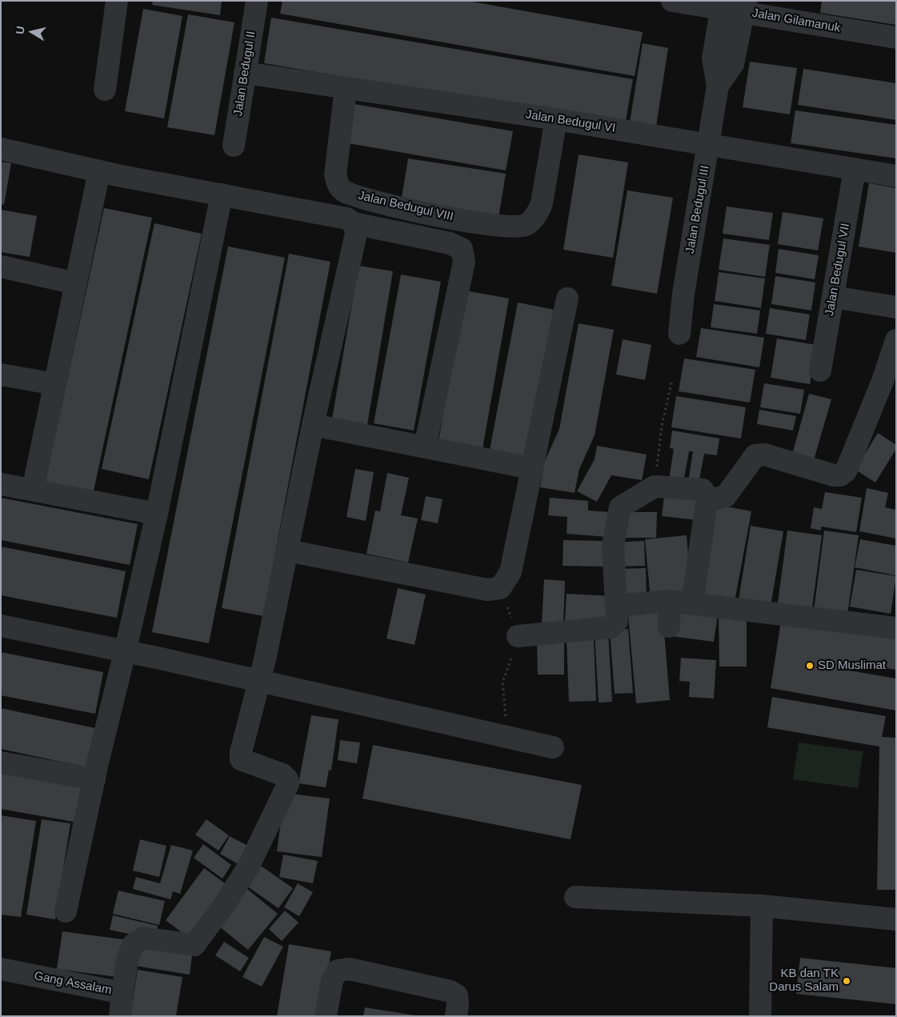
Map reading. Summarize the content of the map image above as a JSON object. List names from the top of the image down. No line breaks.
{"streets":{"street":["Jalan Gilamanuk","Jalan Bedugul II","Jalan Bedugul VI","Jalan Bedugul VIII","Jalan Bedugul III","Jalan Bedugul VII","Gang Assalam"]},"crossings":[["Jalan Gilamanuk","Jalan Bedugul III"],["Jalan Bedugul II","Jalan Bedugul VI"],["Jalan Bedugul VI","Jalan Bedugul VIII"],["Jalan Bedugul VI","Jalan Bedugul III"],["Jalan Bedugul VI","Jalan Bedugul VII"]],"places":["SD Muslimat","KB dan TK Darus Salam"],"north":"left"}
